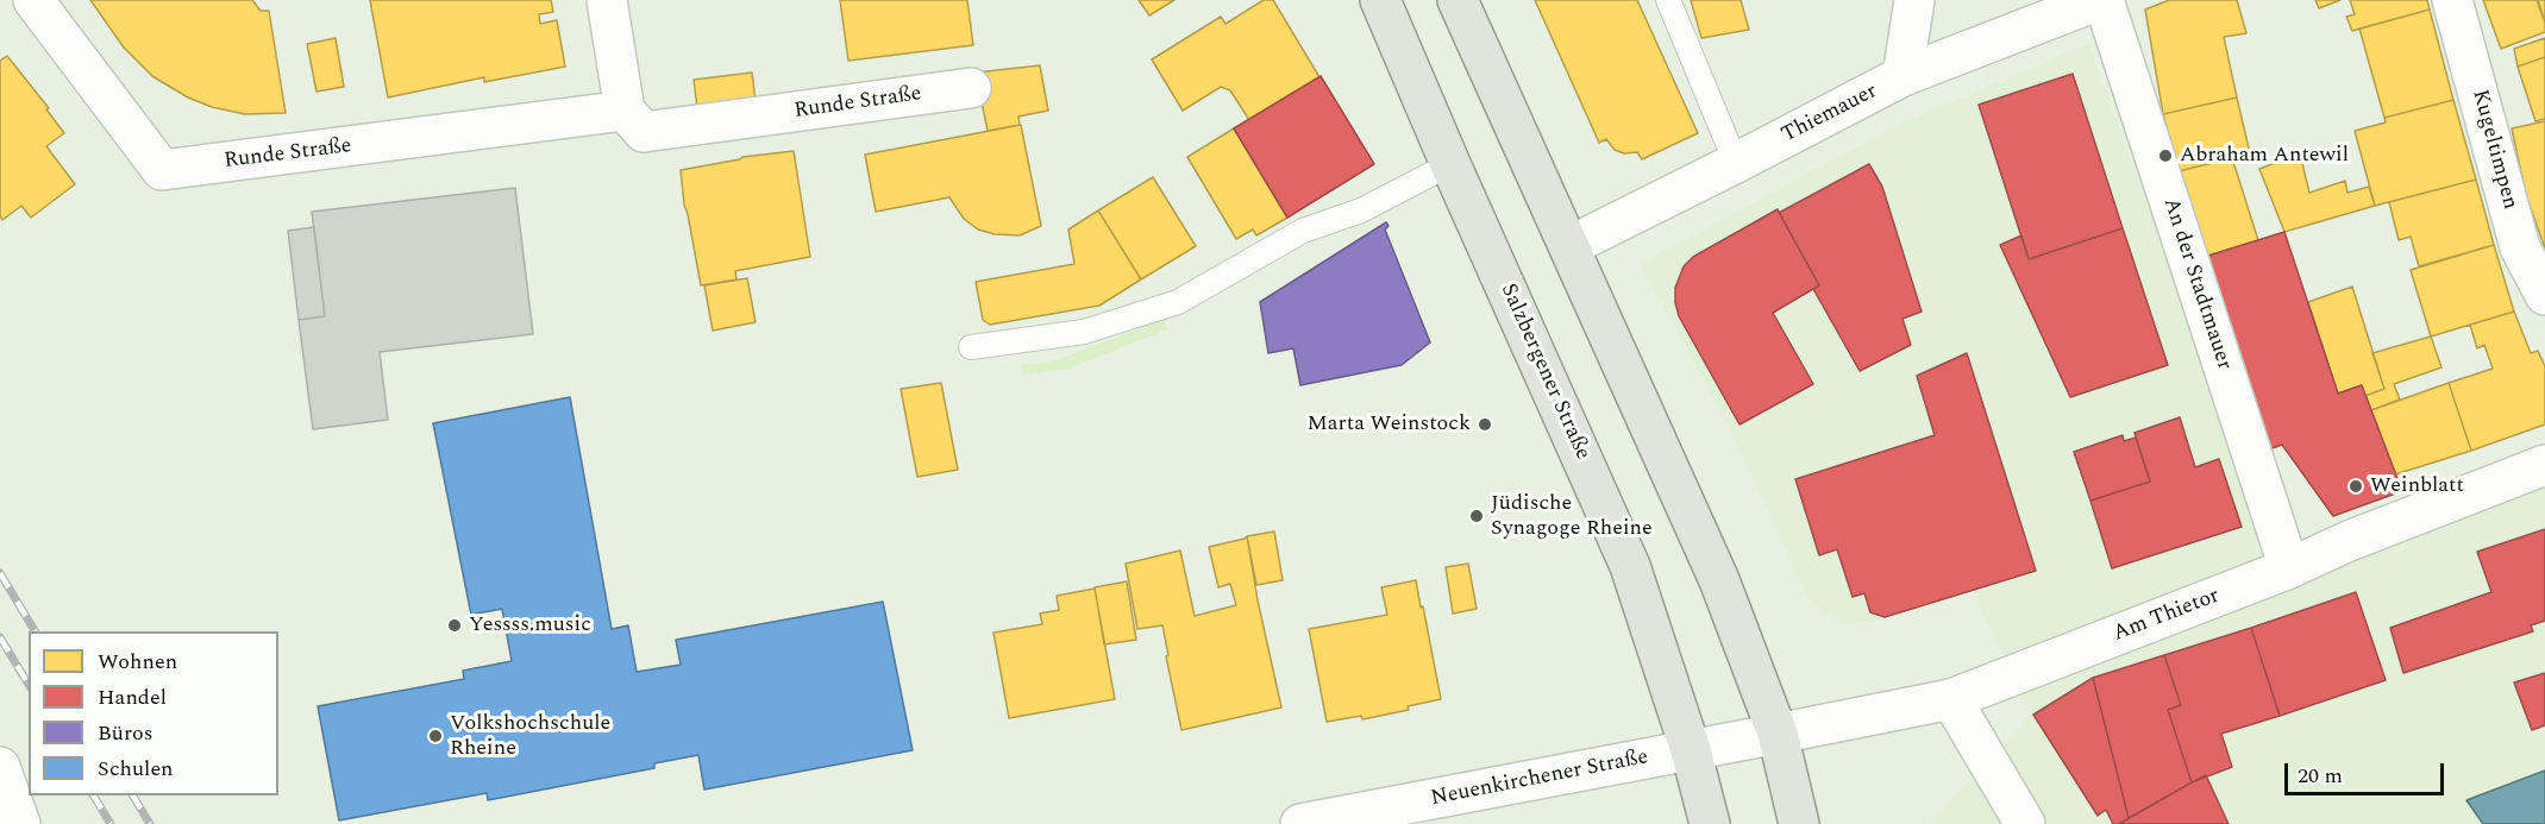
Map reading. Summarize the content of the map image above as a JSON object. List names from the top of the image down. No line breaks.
{"streets":{"main road":["Salzbergener Straße"],"street":["Runde Straße","Thiemauer","Kugeltimpen","An der Stadtmauer","Am Thietor","Neuenkirchener Straße"]},"crossings":[["Thiemauer","An der Stadtmauer"],["An der Stadtmauer","Am Thietor"],["Salzbergener Straße","Neuenkirchener Straße"],["Am Thietor","Neuenkirchener Straße"]],"places":["Abraham Antewil","Marta Weinstock","Weinblatt","Jüdische Synagoge Rheine","Yessss.music","Volkshochschule Rheine"],"legend":["Wohnen","Handel","Büros","Schulen"],"scale_bar":"20 m"}
